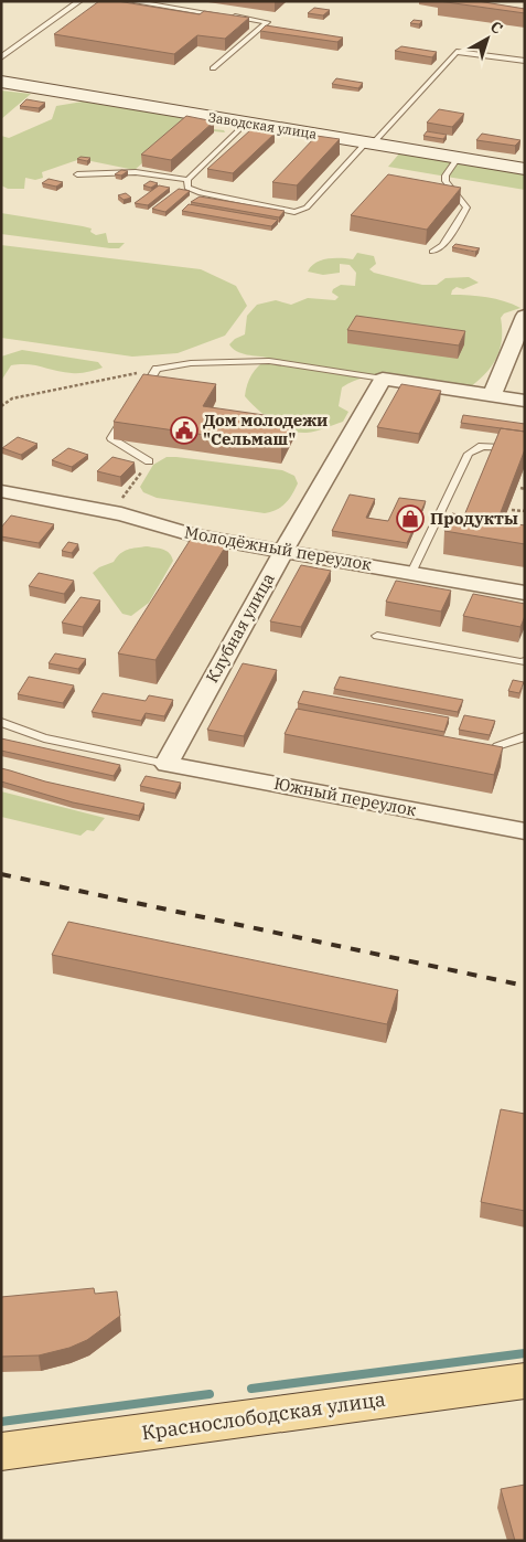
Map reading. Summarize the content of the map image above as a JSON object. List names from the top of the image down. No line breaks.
{"streets":{"main road":["Краснослободская улица"],"street":["Заводская улица","Молодёжный переулок","Клубная улица","Южный переулок"]},"crossings":[["Молодёжный переулок","Клубная улица"],["Клубная улица","Южный переулок"]],"places":{"public building":["Дом молодежи \"Сельмаш\""],"shop":["Продукты"]},"north":"top right"}
